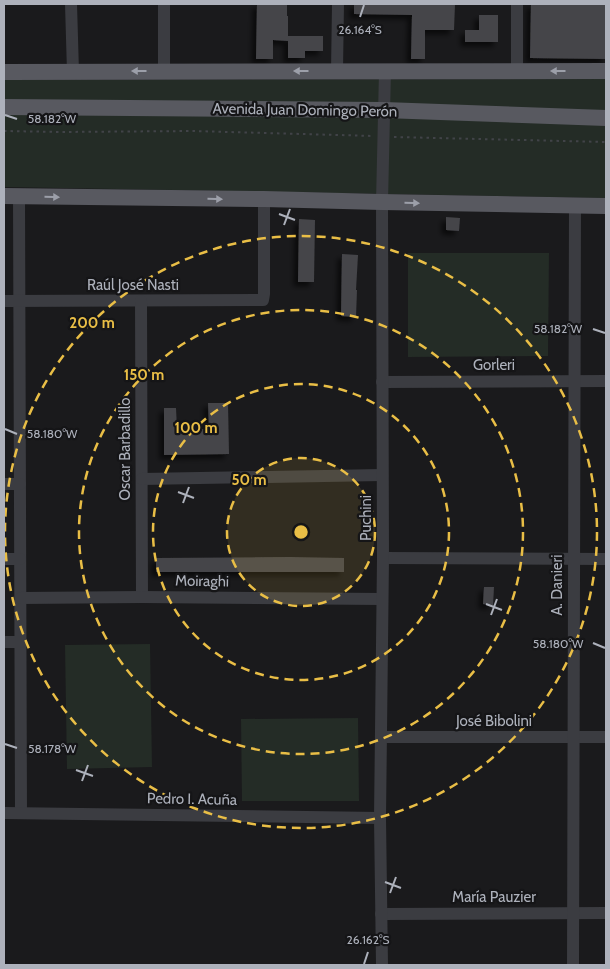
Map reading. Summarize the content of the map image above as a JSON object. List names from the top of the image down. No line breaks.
{"streets":{"main road":["Avenida Juan Domingo Perón"],"street":["Raúl José Nasti","Gorleri","Oscar Barbadillo","Puchini","Moiraghi","A. Danieri","José Bibolini","Pedro I. Acuña","María Pauzier"]},"crossings":[["Avenida Juan Domingo Perón","Puchini"],["Raúl José Nasti","Oscar Barbadillo"],["Gorleri","Puchini"],["Gorleri","A. Danieri"],["Oscar Barbadillo","Moiraghi"],["Puchini","Moiraghi"],["Puchini","José Bibolini"],["Puchini","Pedro I. Acuña"],["Puchini","María Pauzier"],["A. Danieri","José Bibolini"],["A. Danieri","María Pauzier"]],"coordinates":["26.164°S","58.182°W","58.180°W","58.178°W","26.162°S"],"rings":["200 m","150 m","100 m","50 m"]}
